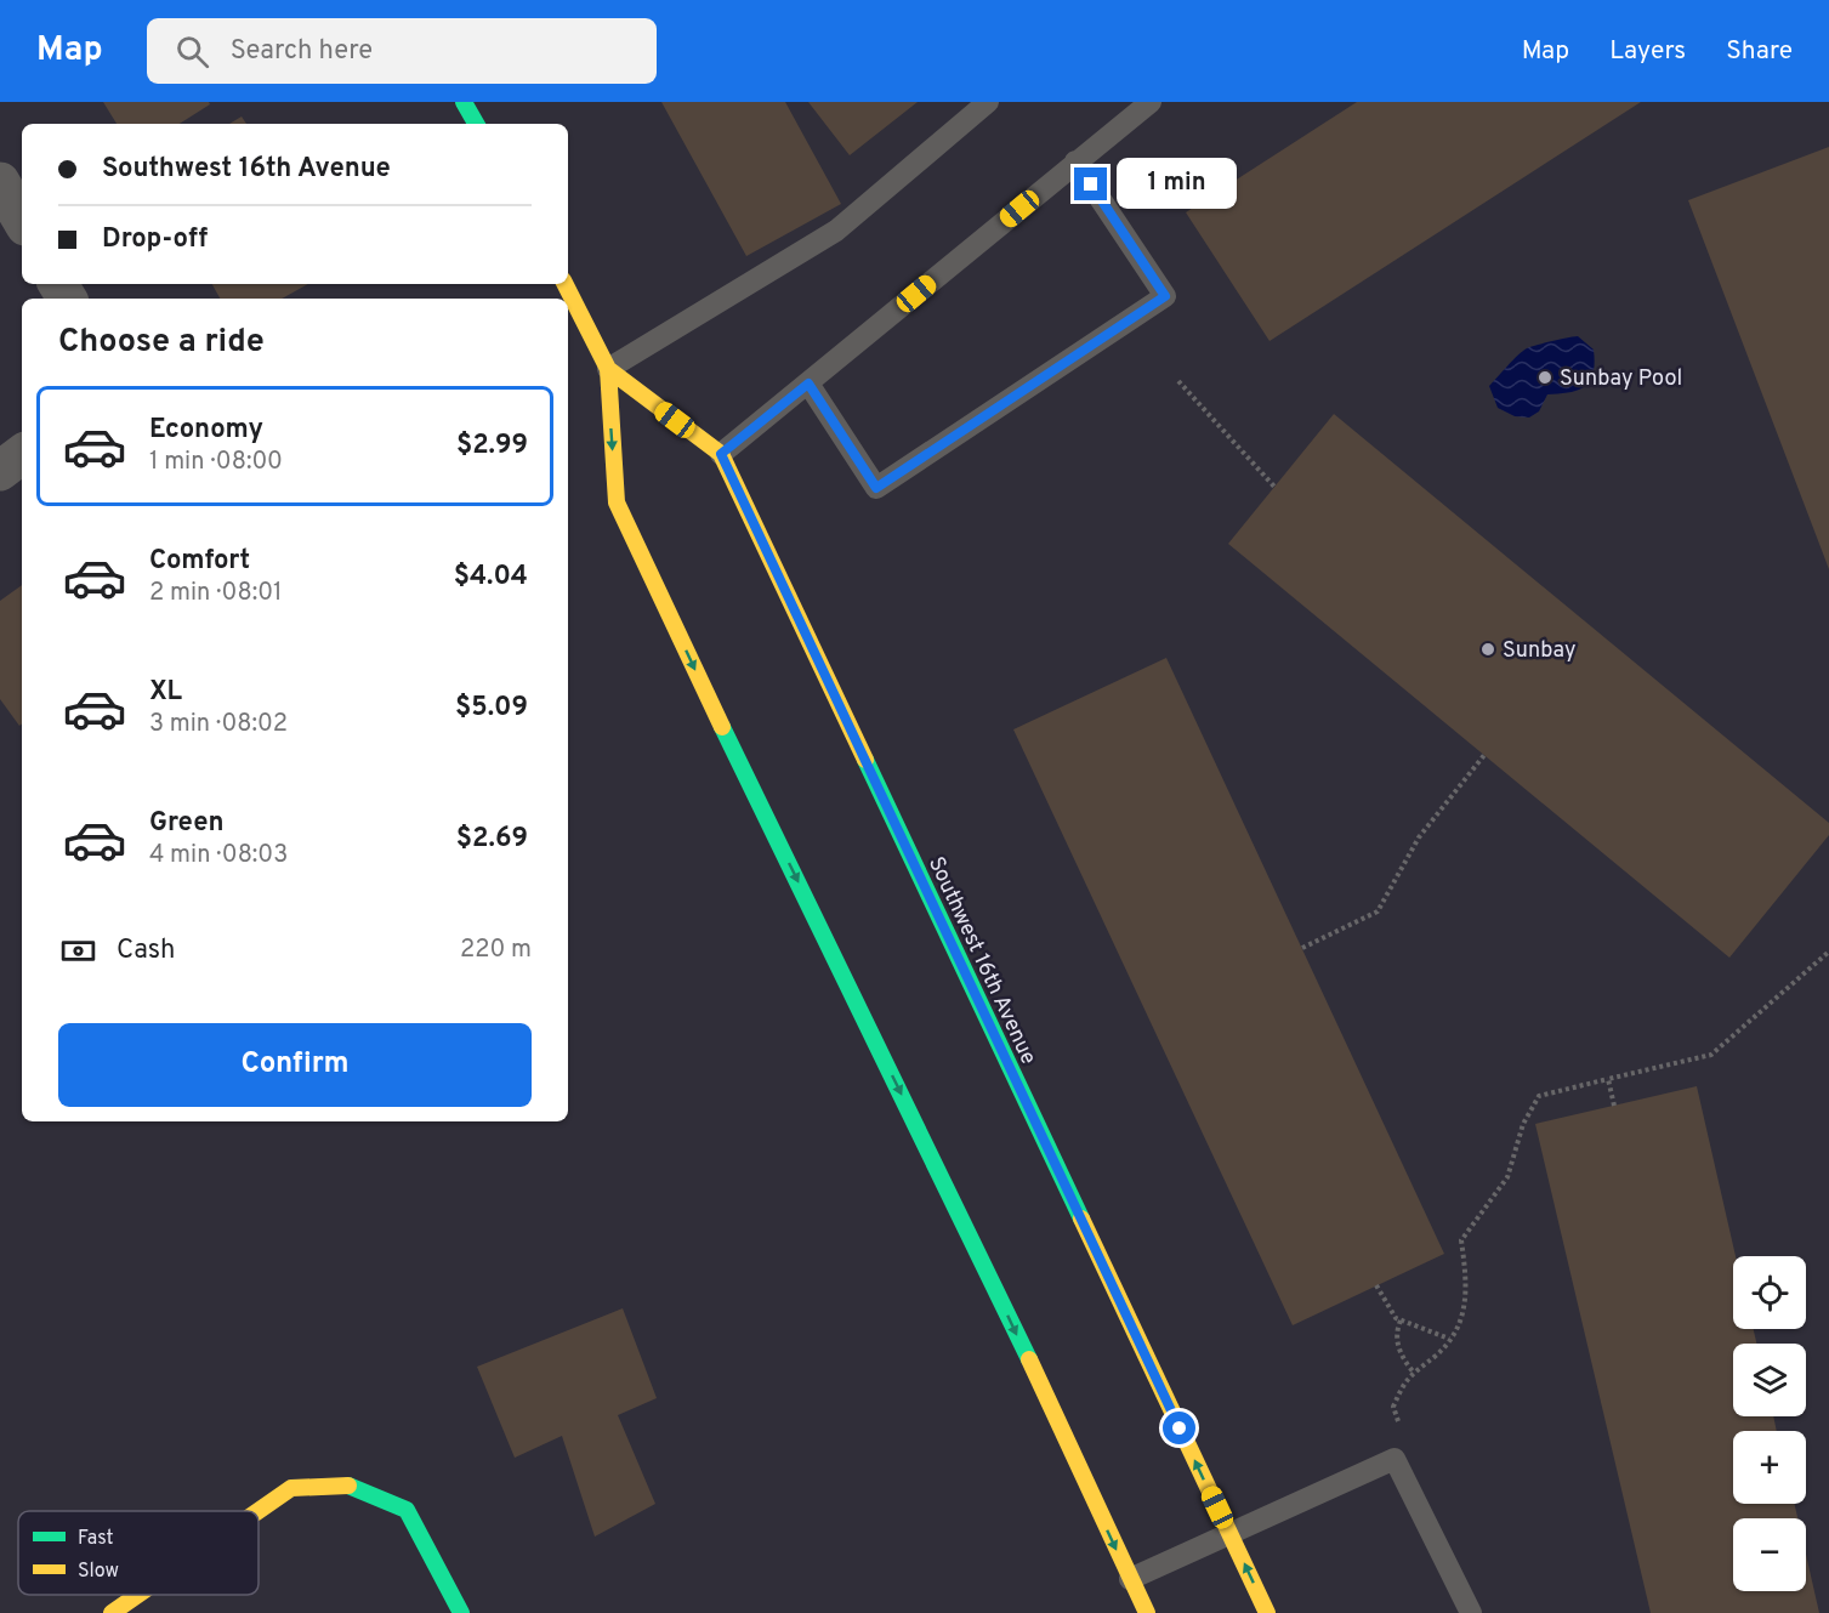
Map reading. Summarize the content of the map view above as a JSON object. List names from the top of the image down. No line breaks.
{"streets":{"main road":["Southwest 16th Avenue"]},"places":["Sunbay Pool","Sunbay"],"legend":["Fast","Slow"],"page":{"header":"Map","search":"Search here","nav":["Map","Layers","Share"],"banner":["Southwest 16th Avenue","Drop-off"],"bubble":"1 min","heading":"Choose a ride","list":[{"name":"Economy","note":"1 min · 08:00","value":"$2.99"},{"name":"Comfort","note":"2 min · 08:01","value":"$4.04"},{"name":"XL","note":"3 min · 08:02","value":"$5.09"},{"name":"Green","note":"4 min · 08:03","value":"$2.69"}],"pay":["Cash","220 m"],"buttons":"Confirm","map_buttons":["+","−"]}}
